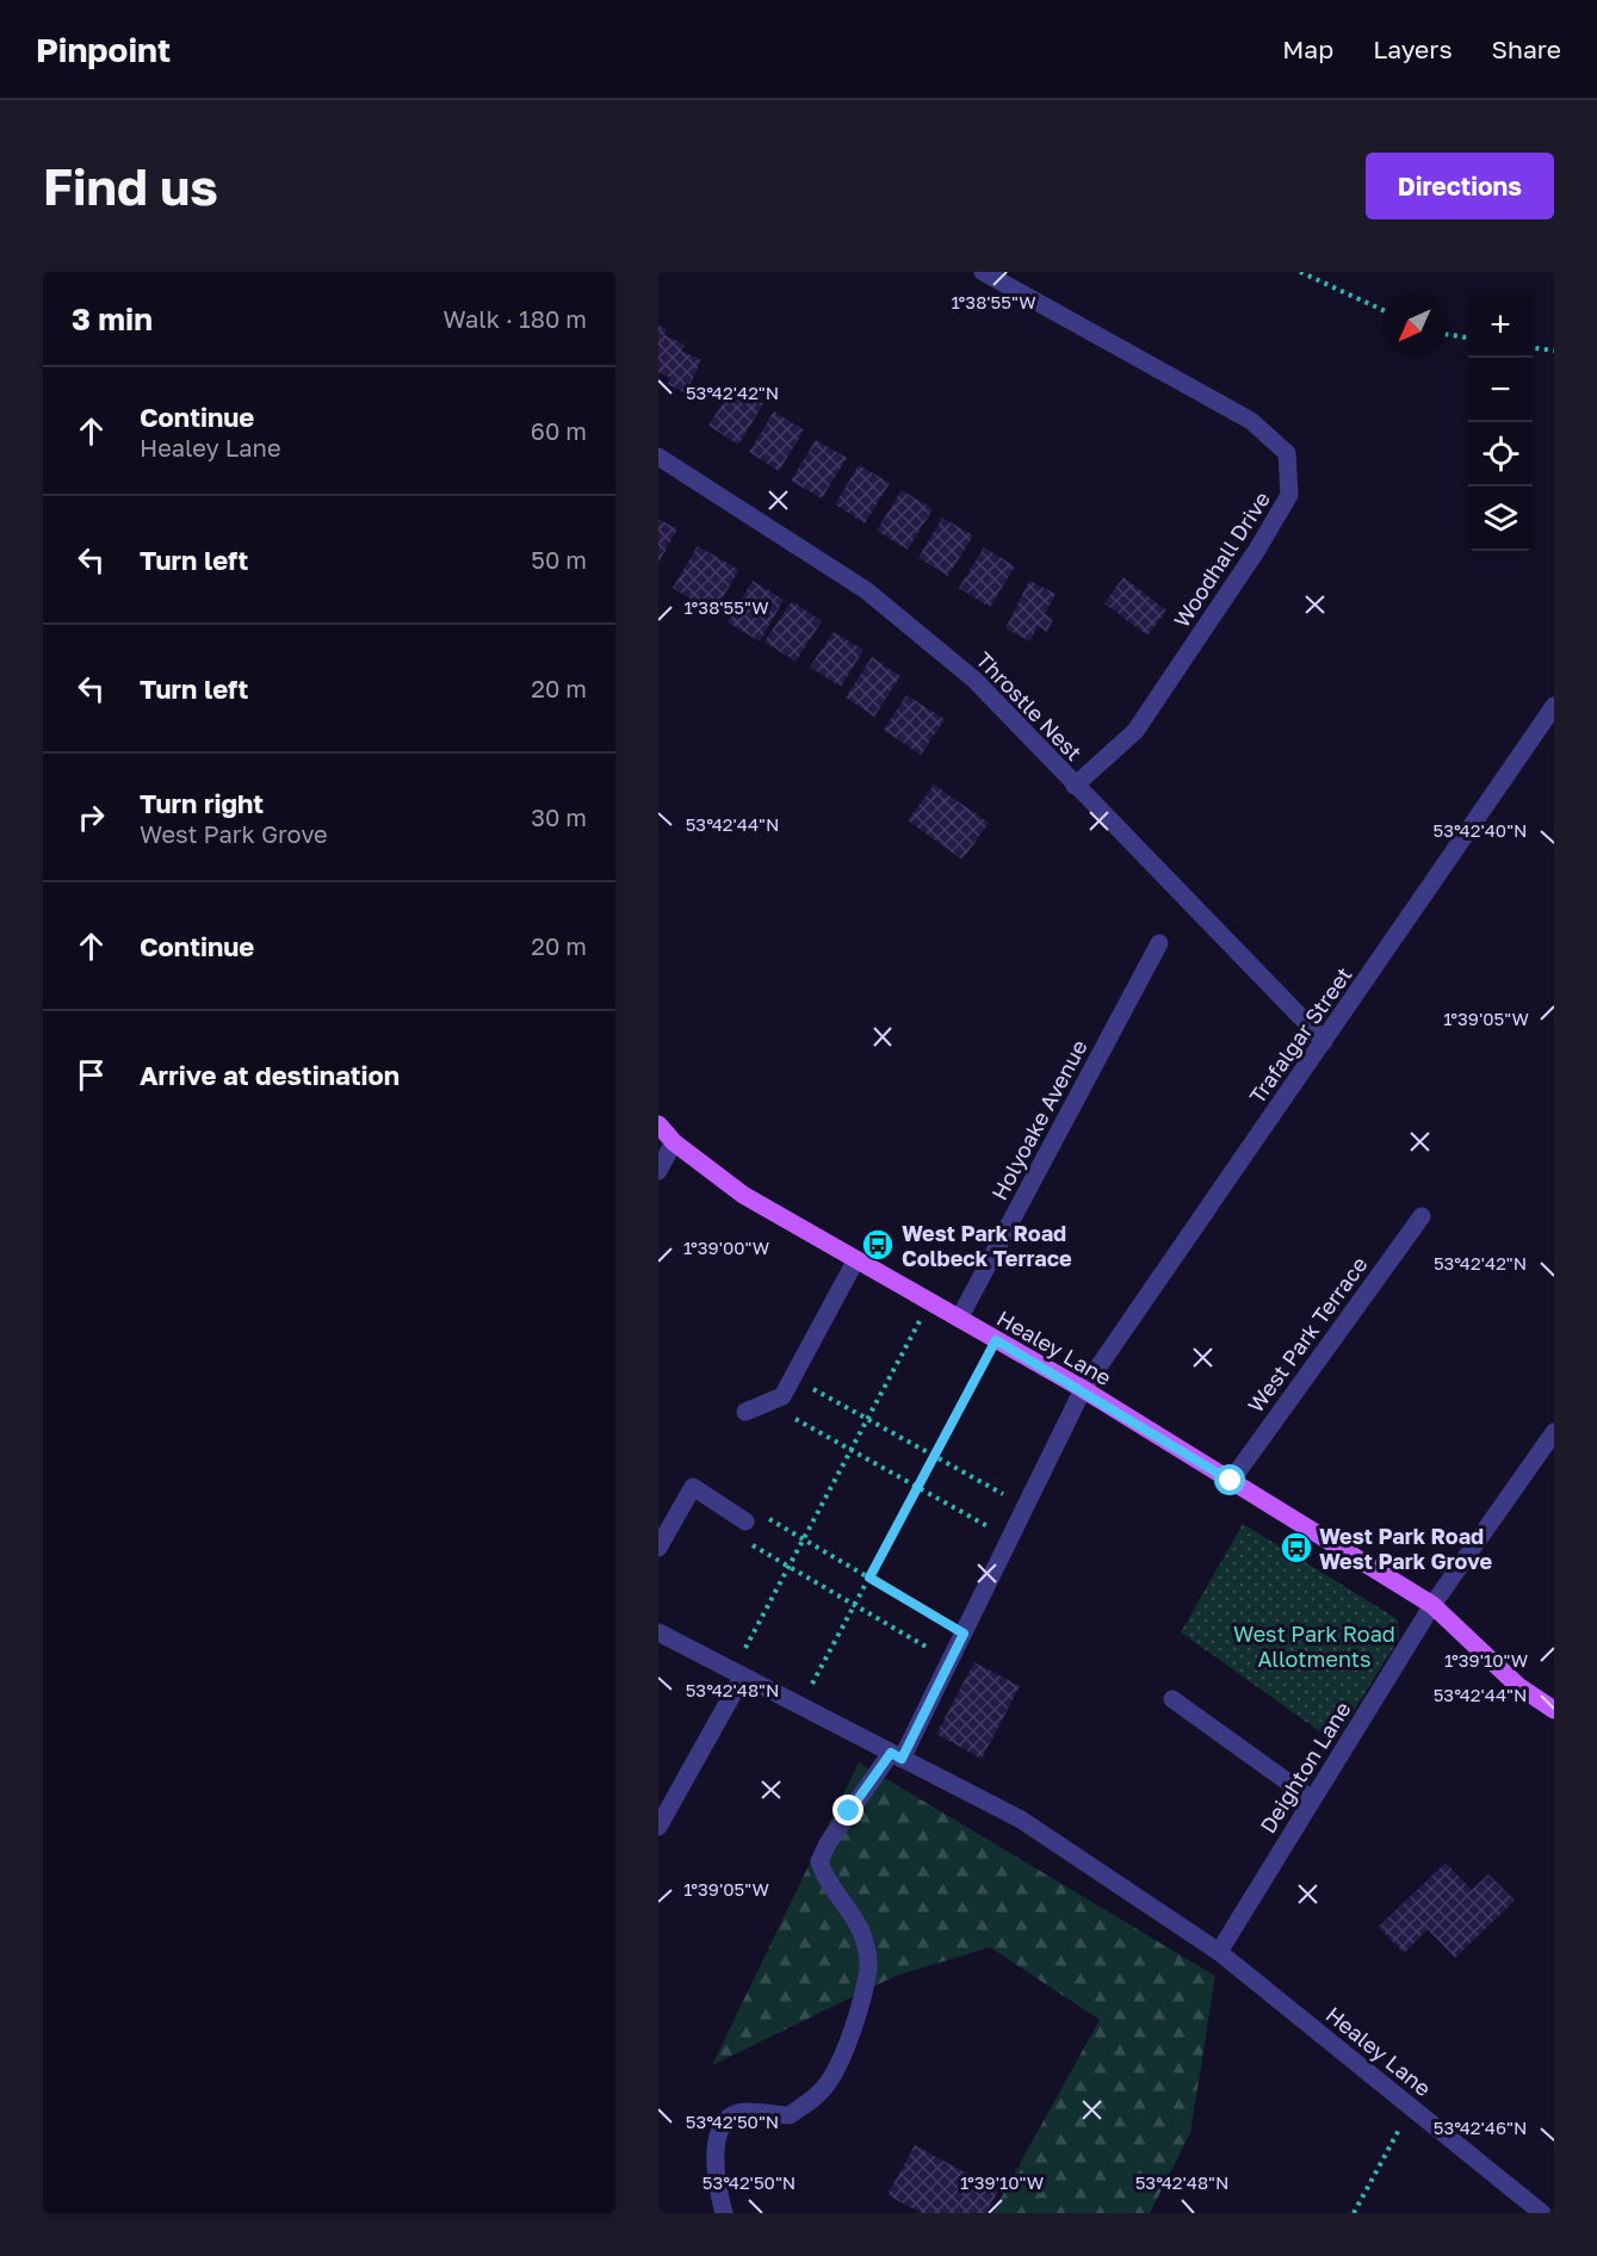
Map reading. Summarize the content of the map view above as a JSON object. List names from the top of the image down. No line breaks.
{"streets":{"main road":["Healey Lane"],"street":["Woodhall Drive","Throstle Nest","Trafalgar Street","Holyoake Avenue","West Park Terrace","Deighton Lane"]},"crossings":[["Woodhall Drive","Throstle Nest"],["Throstle Nest","Trafalgar Street"],["Trafalgar Street","Healey Lane"],["Holyoake Avenue","Healey Lane"],["West Park Terrace","Healey Lane"],["Healey Lane","Deighton Lane"]],"parks":["West Park Road Allotments"],"places":{"bus stop":["West Park Road Colbeck Terrace","West Park Road West Park Grove"]},"north":"bottom left","page":{"header":"Pinpoint","nav":["Map","Layers","Share"],"buttons":"Directions","title":"Find us","heading":["3 min","Walk · 180 m"],"map_buttons":["+","−"],"list":[["Continue","Healey Lane","60 m"],["Turn left","50 m"],["Turn left","20 m"],["Turn right","West Park Grove","30 m"],["Continue","20 m"],"Arrive at destination"]},"coordinates":["1°38'55\"W","53°42'42\"N","53°42'44\"N","53°42'40\"N","1°39'05\"W","1°39'00\"W","1°39'10\"W","53°42'48\"N","53°42'50\"N","53°42'46\"N"]}
